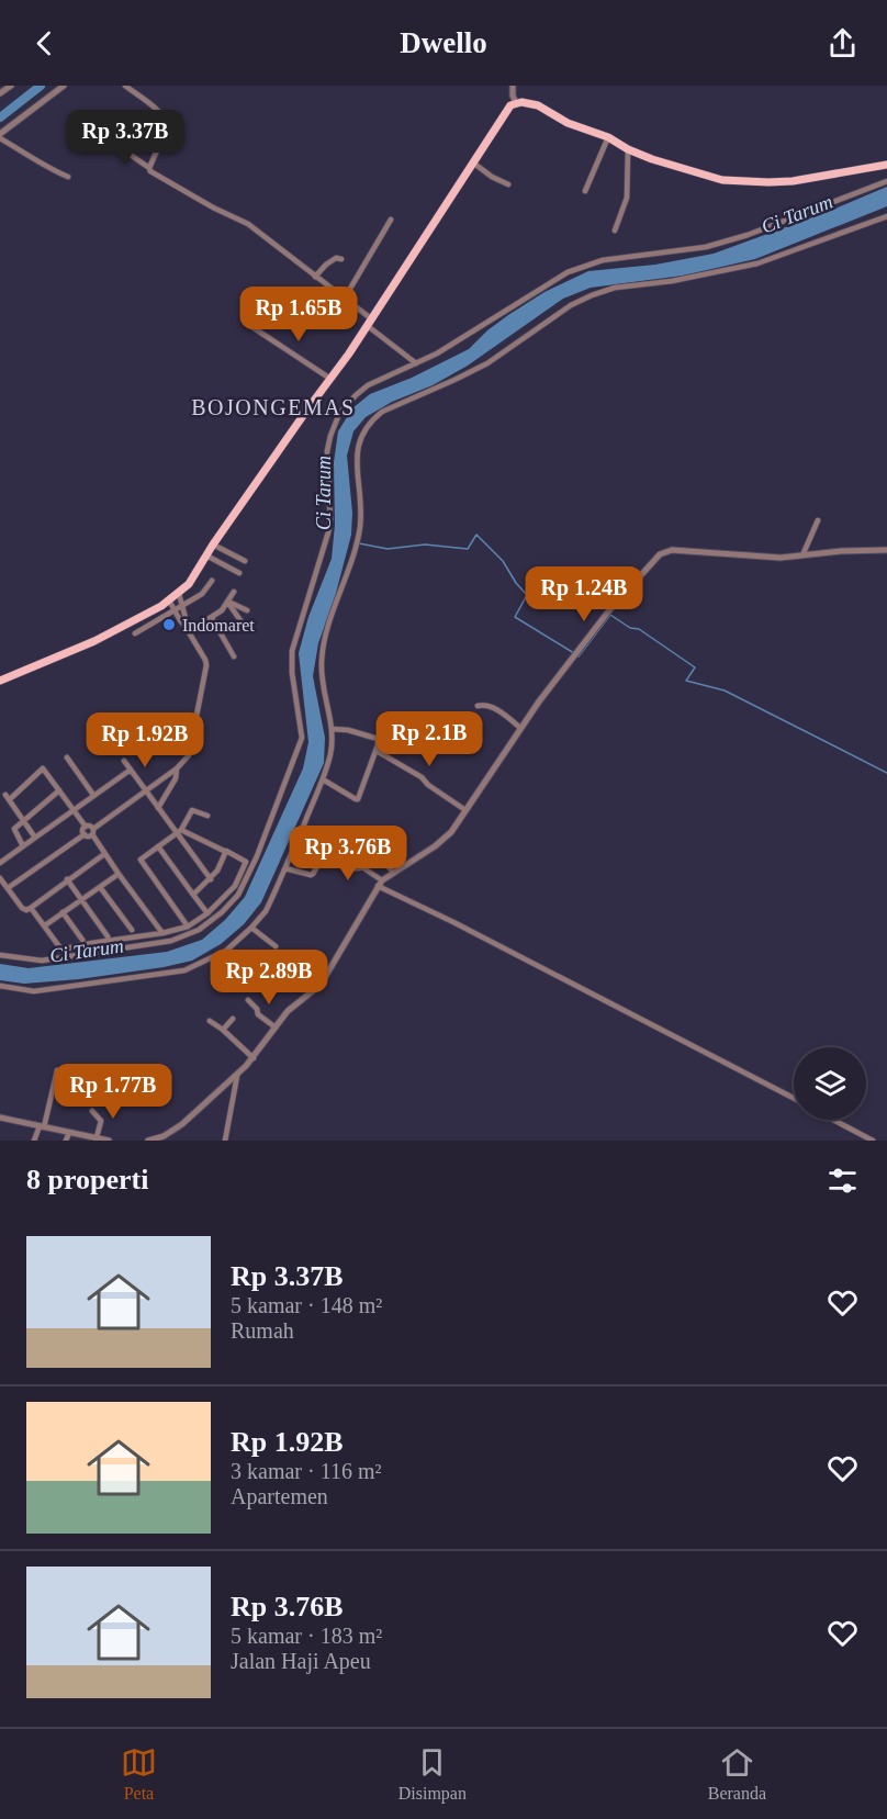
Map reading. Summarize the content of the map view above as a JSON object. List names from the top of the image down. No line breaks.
{"districts":["BOJONGEMAS"],"water":["Ci Tarum"],"places":["Indomaret"],"page":{"header":"Dwello","price":["Rp 3.37B","Rp 1.65B","Rp 1.24B","Rp 2.1B","Rp 1.92B","Rp 3.76B","Rp 2.89B","Rp 1.77B"],"heading":"8 properti","list":[{"name":"Rp 3.37B","note":"5 kamar · 148 m² · Rumah"},{"name":"Rp 1.92B","note":"3 kamar · 116 m² · Apartemen"},{"name":"Rp 3.76B","note":"5 kamar · 183 m² · Jalan Haji Apeu"}],"tabs":["Peta","Disimpan","Beranda"]}}
